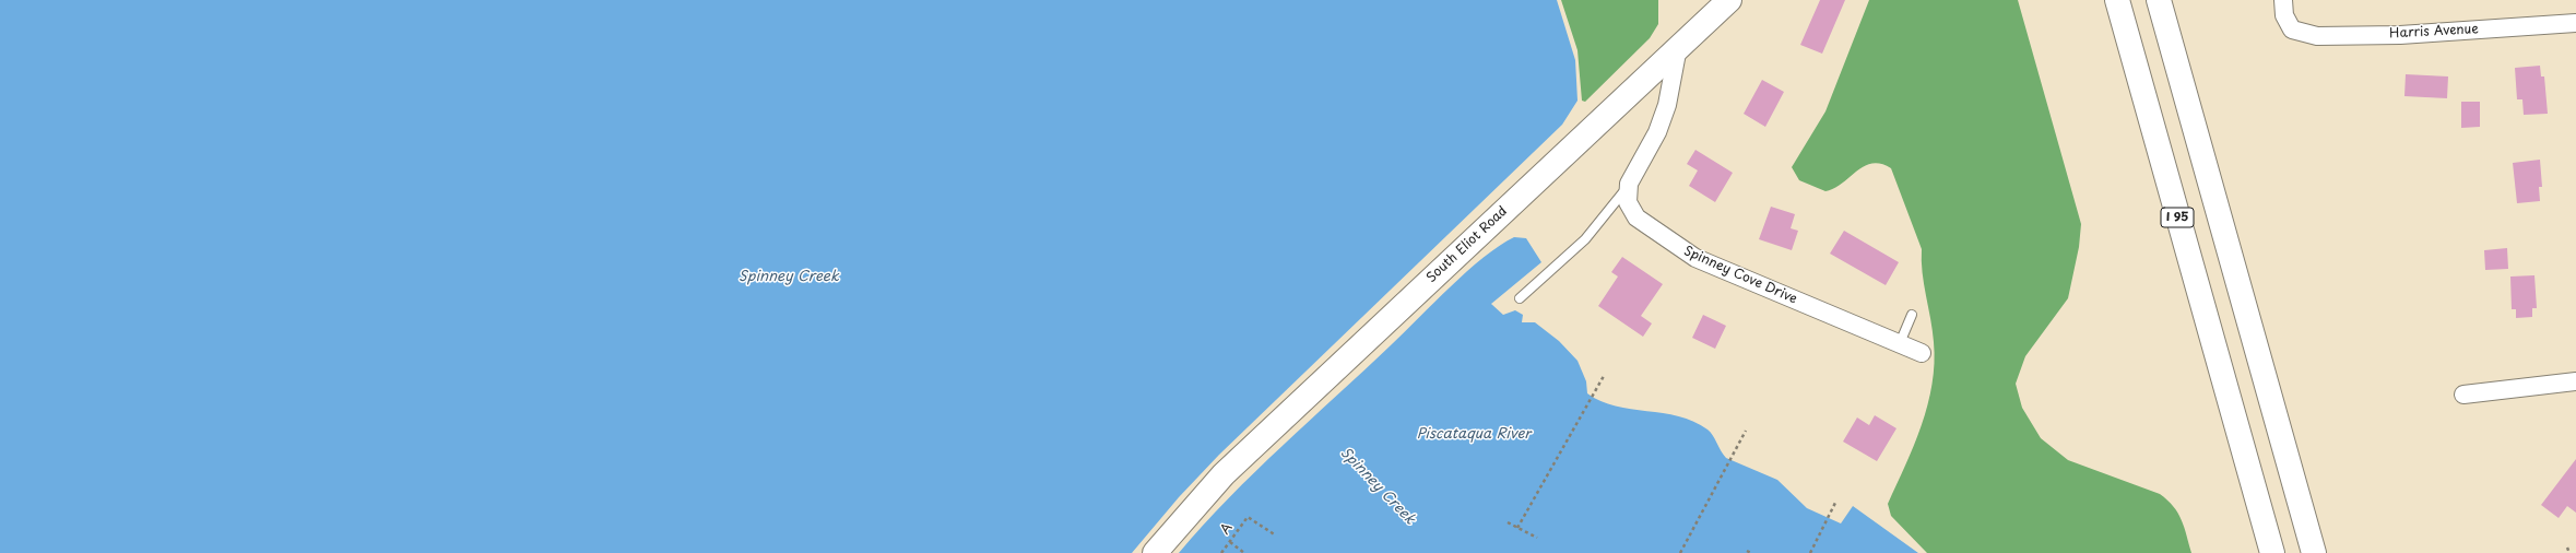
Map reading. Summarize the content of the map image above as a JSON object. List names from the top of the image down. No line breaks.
{"streets":{"main road":["I 95","South Eliot Road"],"street":["Harris Avenue","Spinney Cove Drive"],"path":["A"]},"crossings":[["South Eliot Road","Spinney Cove Drive"]],"water":["Spinney Creek","Piscataqua River"]}
